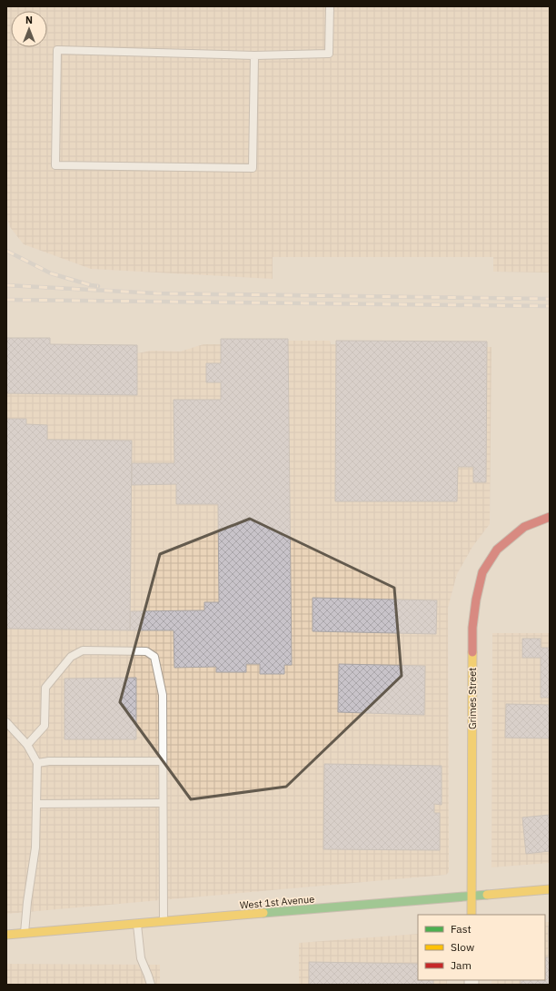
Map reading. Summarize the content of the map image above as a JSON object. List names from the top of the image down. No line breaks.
{"streets":{"street":["Grimes Street","West 1st Avenue"]},"crossings":[["Grimes Street","West 1st Avenue"]],"legend":["Fast","Slow","Jam"],"north":"top"}
